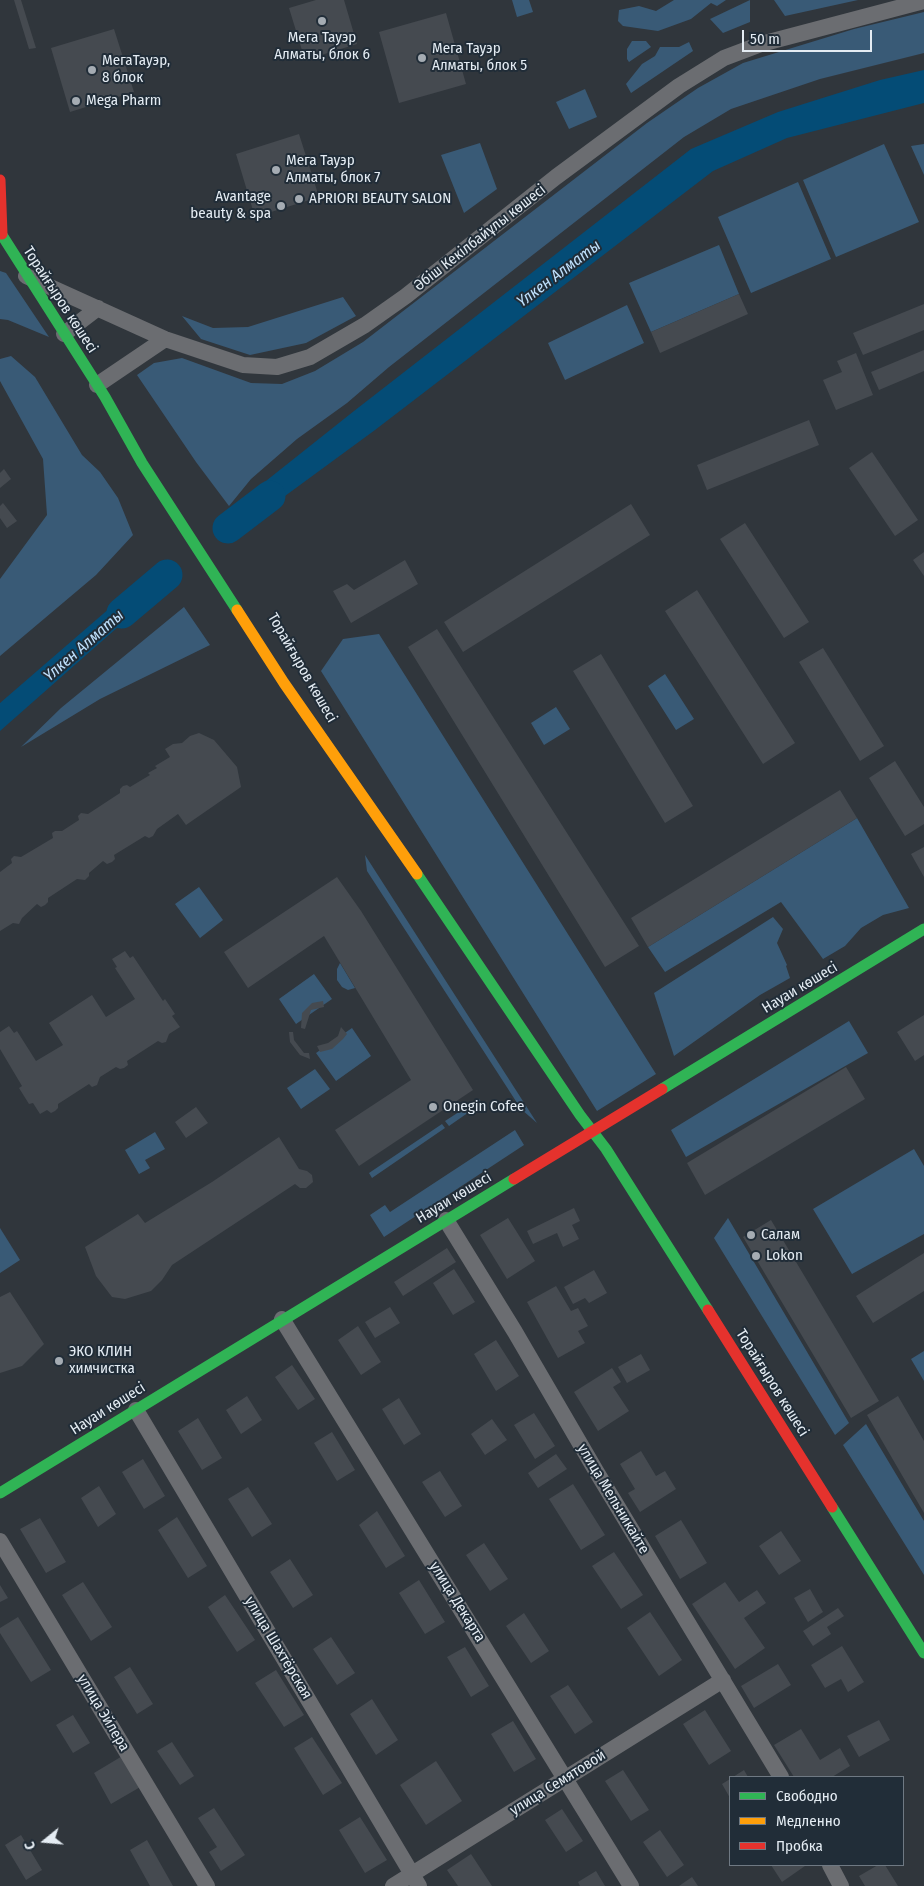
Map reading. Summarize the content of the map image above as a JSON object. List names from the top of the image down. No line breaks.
{"streets":{"street":["Әбіш Кекілбайұлы көшесі","Торайғыров көшесі","Науаи көшесі","улица Мельникайте","улица Декарта","улица Шахтёрская","улица Эйлера","улица Семятовой"]},"crossings":[["Әбіш Кекілбайұлы көшесі","Торайғыров көшесі"],["Торайғыров көшесі","Науаи көшесі"],["Науаи көшесі","улица Мельникайте"],["Науаи көшесі","улица Декарта"],["Науаи көшесі","улица Шахтёрская"],["улица Мельникайте","улица Семятовой"],["улица Декарта","улица Семятовой"],["улица Шахтёрская","улица Семятовой"]],"water":["Үлкен Алматы"],"places":["Мега Тауэр Алматы, блок 6","Мега Тауэр Алматы, блок 5","МегаТауэр, 8 блок","Mega Pharm","Мега Тауэр Алматы, блок 7","APRIORI BEAUTY SALON","Avantage beauty & spa","Onegin Cofee","Салам","Lokon","ЭКО КЛИН химчистка"],"legend":["Свободно","Медленно","Пробка"],"scale_bar":"50 m","north":"left"}
